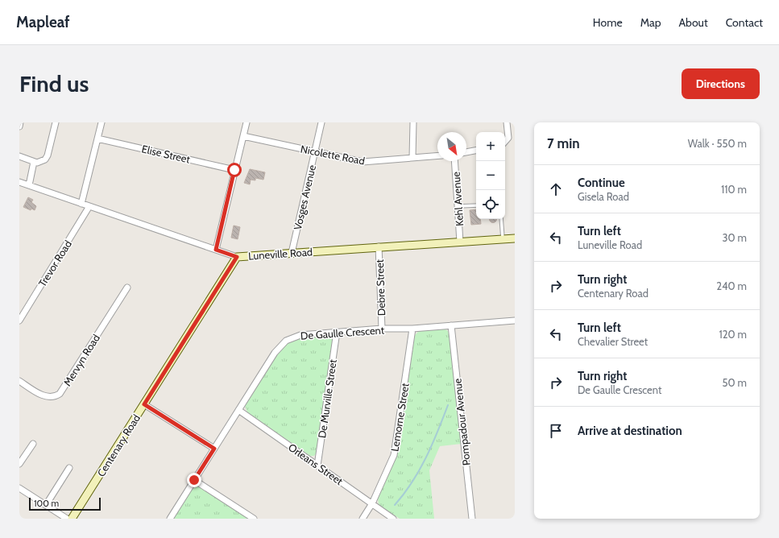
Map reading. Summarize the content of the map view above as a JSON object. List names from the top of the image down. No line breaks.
{"streets":{"street":["Elise Street","Nicolette Road","Vosges Avenue","Kehl Avenue","Luneville Road","Trevor Road","Debre Street","De Gaulle Crescent","Mervyn Road","De Murville Street","Lemorne Street","Pompadour Avenue","Centenary Road","Orleans Street"]},"crossings":[["Nicolette Road","Vosges Avenue"],["Vosges Avenue","Luneville Road"],["Kehl Avenue","Luneville Road"],["Luneville Road","Trevor Road"],["Luneville Road","Debre Street"],["Luneville Road","Centenary Road"],["Debre Street","De Gaulle Crescent"],["De Gaulle Crescent","De Murville Street"],["De Gaulle Crescent","Lemorne Street"],["De Gaulle Crescent","Pompadour Avenue"],["De Gaulle Crescent","Orleans Street"],["De Murville Street","Orleans Street"],["Lemorne Street","Orleans Street"]],"scale_bar":"100 m","north":"bottom right","page":{"header":"Mapleaf","nav":["Home","Map","About","Contact"],"buttons":"Directions","title":"Find us","heading":["7 min","Walk · 550 m"],"map_buttons":["+","−"],"list":[["Continue","Gisela Road","110 m"],["Turn left","Luneville Road","30 m"],["Turn right","Centenary Road","240 m"],["Turn left","Chevalier Street","120 m"],["Turn right","De Gaulle Crescent","50 m"],"Arrive at destination"],"scale":"100 m"}}
